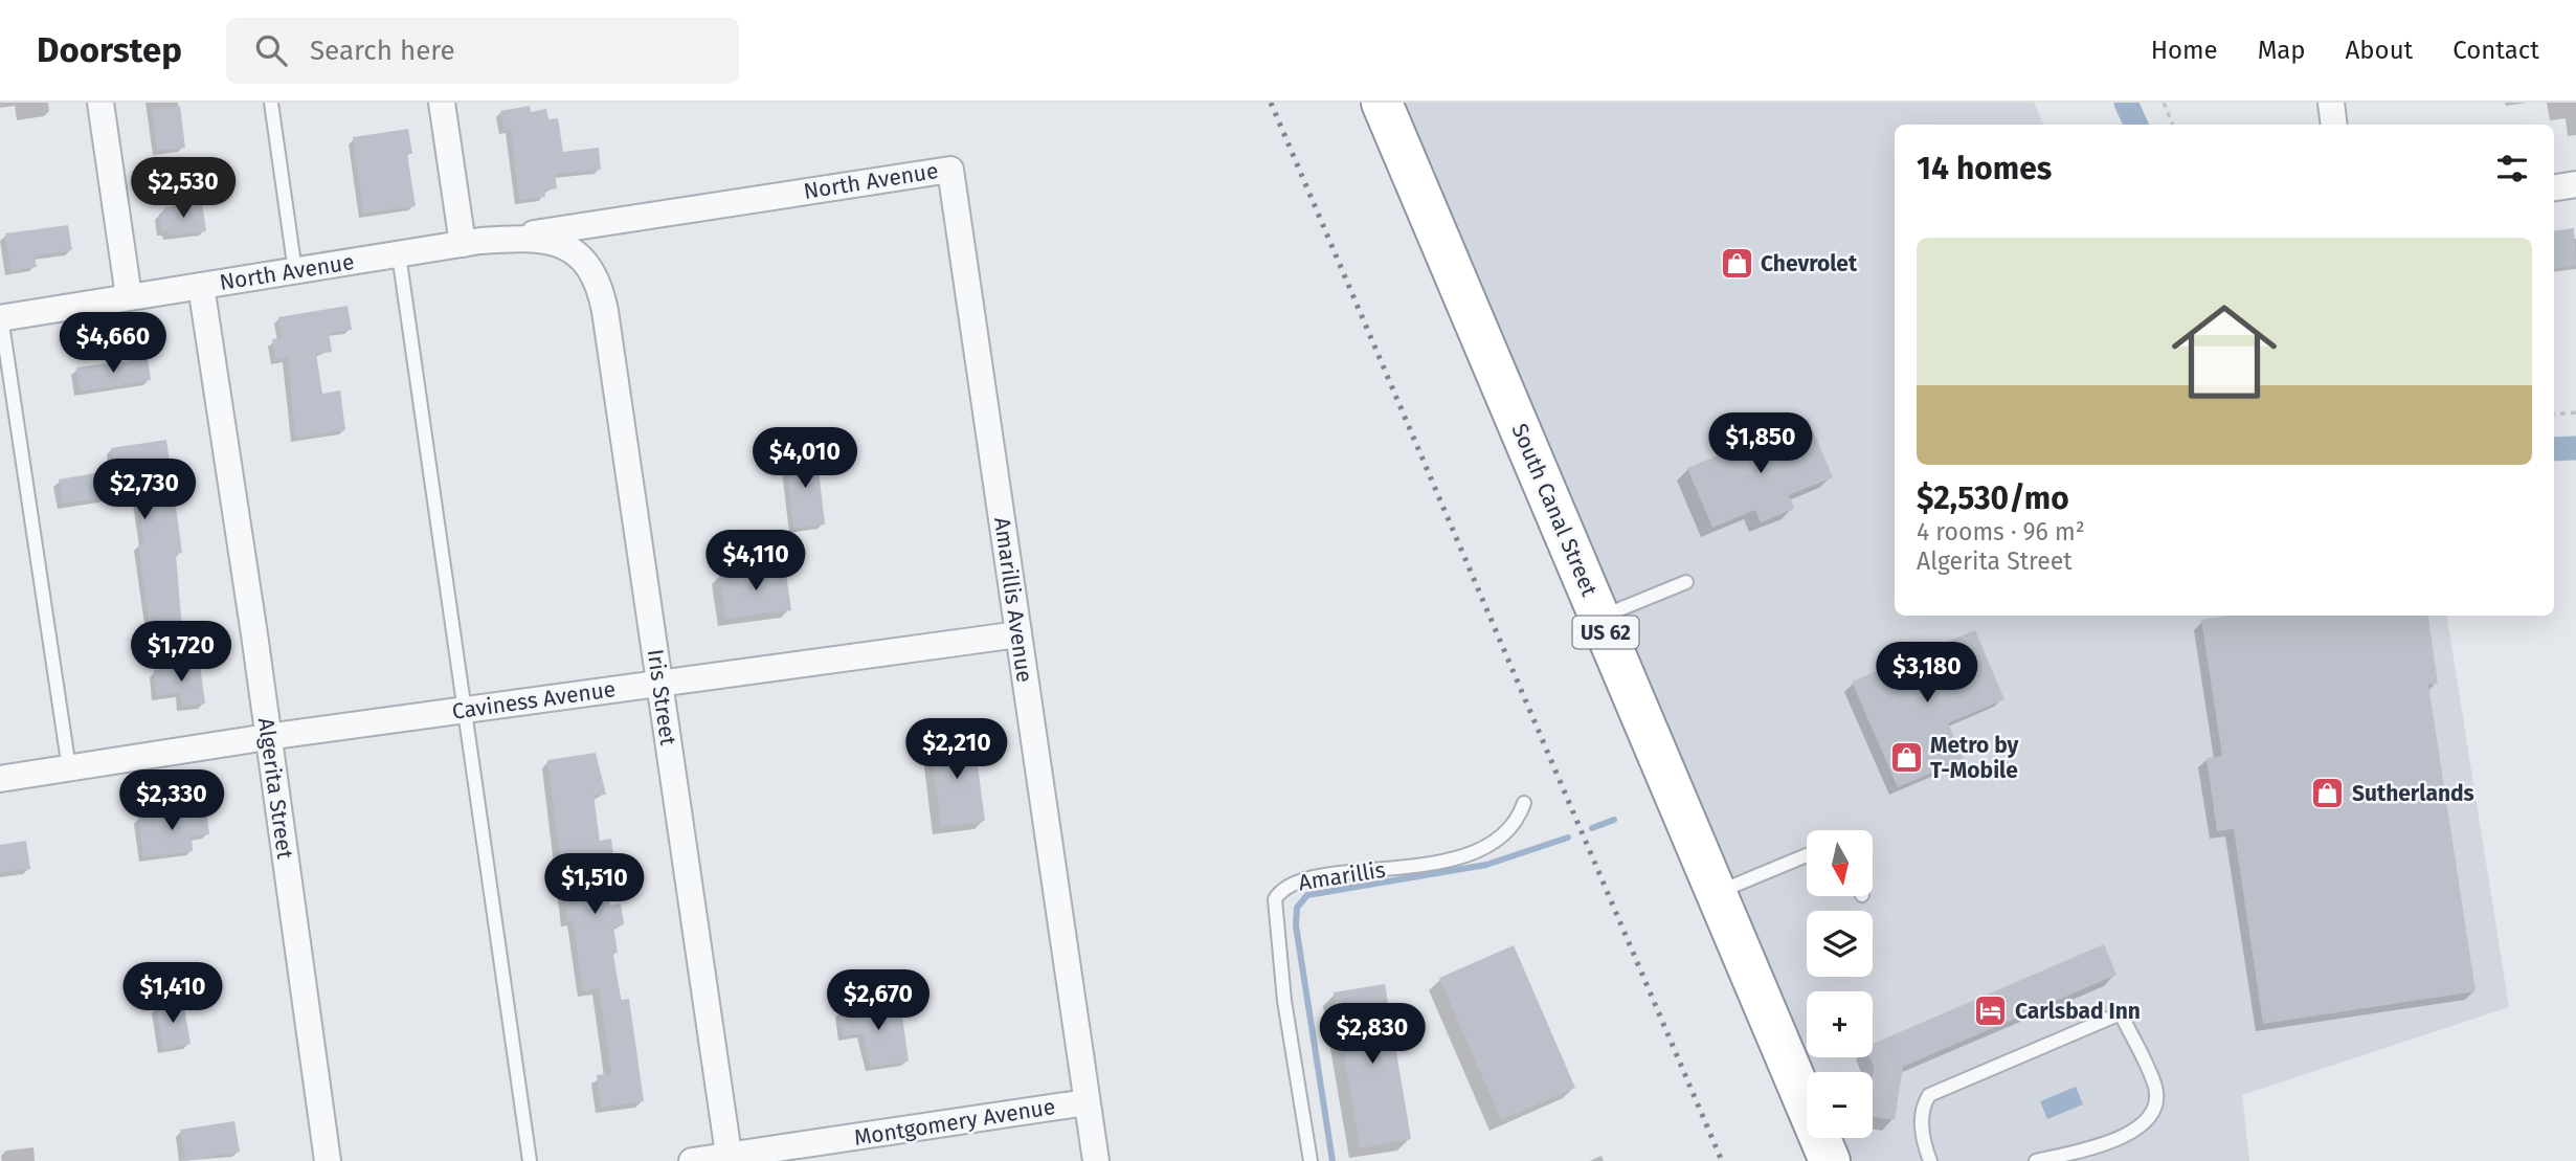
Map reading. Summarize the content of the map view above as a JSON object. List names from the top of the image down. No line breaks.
{"streets":{"highway":["South Canal Street","US 62"],"street":["North Avenue","Amarillis Avenue","Iris Street","Caviness Avenue","Algerita Street","Montgomery Avenue"],"lane":["Amarillis"]},"crossings":[["North Avenue","Amarillis Avenue"],["North Avenue","Iris Street"],["North Avenue","Algerita Street"],["Amarillis Avenue","Caviness Avenue"],["Amarillis Avenue","Montgomery Avenue"],["Iris Street","Caviness Avenue"],["Iris Street","Montgomery Avenue"],["Caviness Avenue","Algerita Street"]],"places":{"shop":["Chevrolet","Metro by T-Mobile","Sutherlands"],"hotel":["Carlsbad Inn"]},"north":"bottom","page":{"header":"Doorstep","search":"Search here","nav":["Home","Map","About","Contact"],"heading":"14 homes","price":["$2,530","$4,660","$1,850","$4,010","$2,730","$4,110","$1,720","$3,180","$2,210","$2,330","$1,510","$1,410","$2,670","$2,830"],"list":[{"name":"$2,530/mo","note":"4 rooms · 96 m² · Algerita Street"}],"map_buttons":["+","−"]}}
